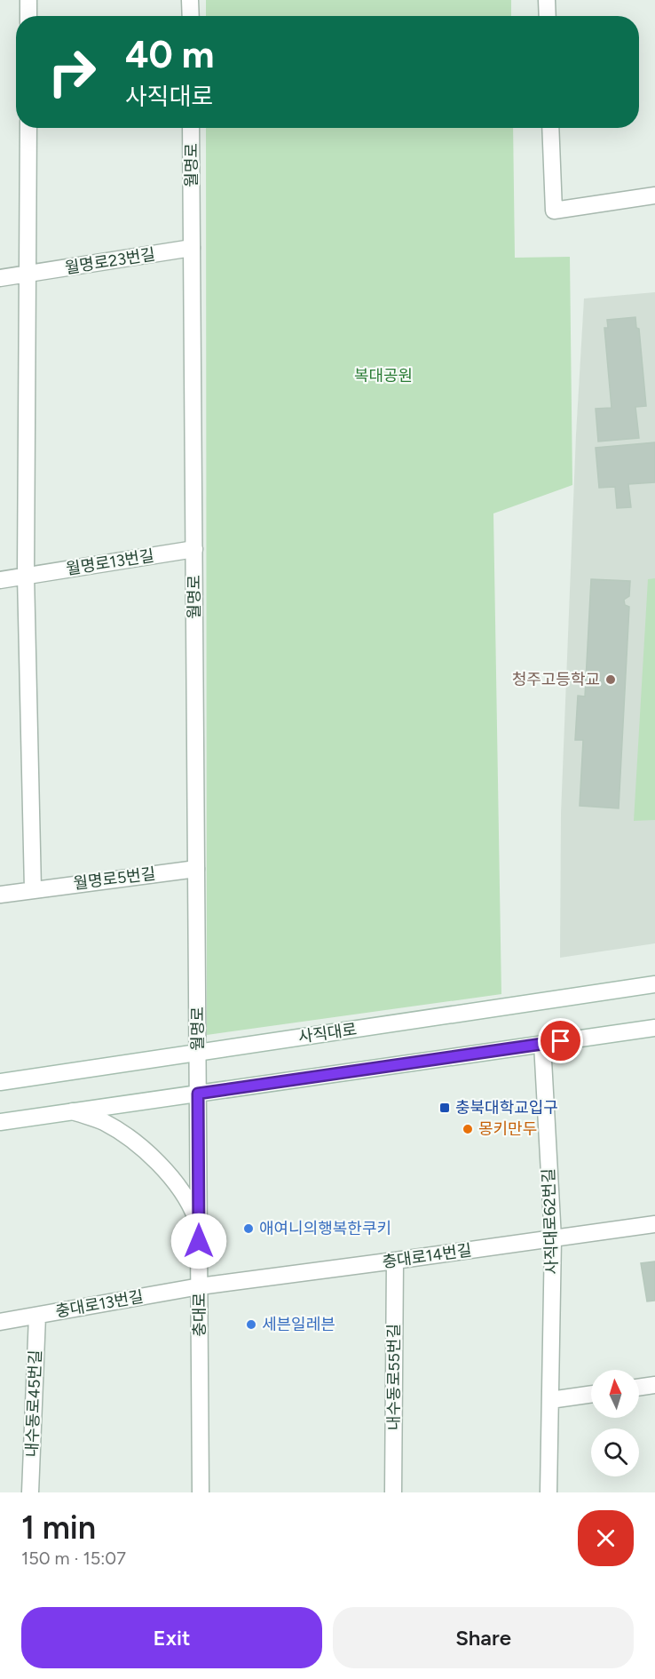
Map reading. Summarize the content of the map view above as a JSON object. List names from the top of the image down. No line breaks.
{"streets":{"street":["월명로","월명로23번길","월명로13번길","월명로5번길","사직대로","사직대로62번길","충대로14번길","충대로13번길","충대로","내수동로55번길","내수동로45번길"]},"crossings":[["월명로","월명로23번길"],["월명로","월명로13번길"],["월명로","월명로5번길"],["월명로","사직대로"],["월명로","충대로"],["사직대로62번길","충대로14번길"],["충대로14번길","충대로13번길"],["충대로14번길","충대로"],["충대로14번길","내수동로55번길"],["충대로13번길","충대로"],["충대로13번길","내수동로45번길"]],"parks":["복대공원"],"places":{"other":["청주고등학교","몽키만두","애여니의행복한쿠키","세븐일레븐"],"transit":["충북대학교입구"]},"north":"top","page":{"turn":["40 m","사직대로"],"heading":["1 min","150 m · 15:07"],"buttons":["Exit","Share"]}}
